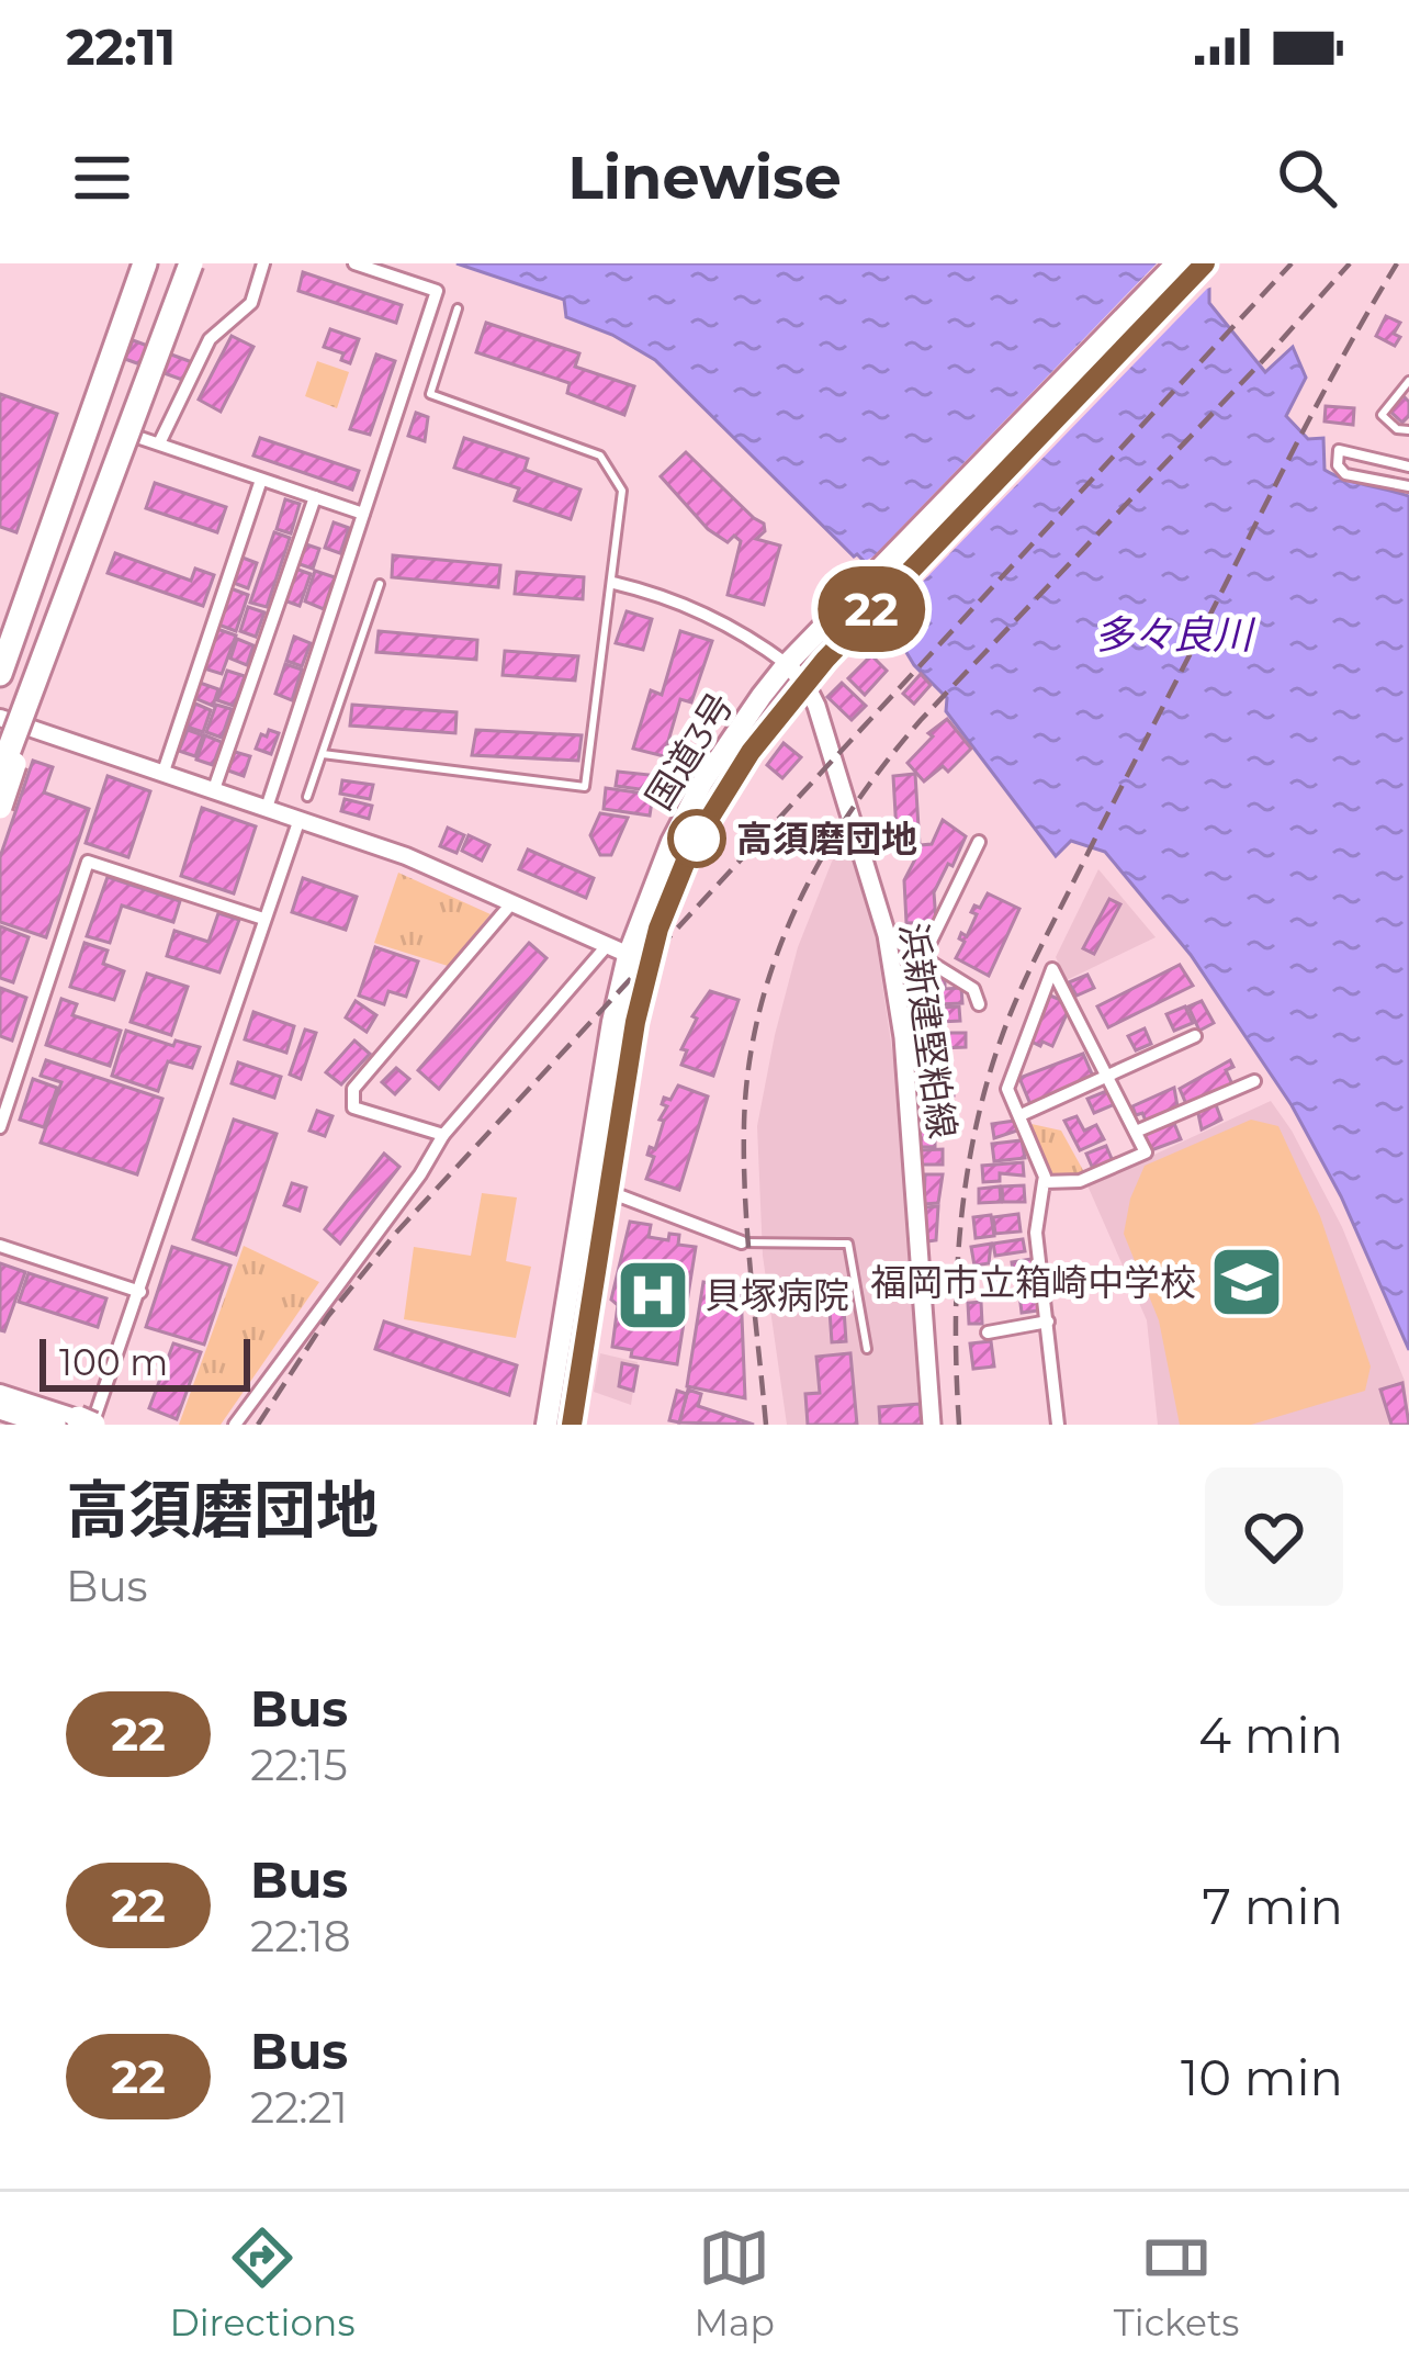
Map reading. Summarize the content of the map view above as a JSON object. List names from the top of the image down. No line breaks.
{"streets":{"highway":["国道3号"],"main road":["浜新建堅粕線"]},"crossings":[["国道3号","浜新建堅粕線"]],"water":["多々良川"],"places":{"other":["高須磨団地"],"school or university":["福岡市立箱崎中学校"],"hospital":["貝塚病院"]},"lines":["bus line 22"],"scale_bar":"100 m","page":{"status":"22:11","header":"Linewise","on_map":"22","scale":"100 m","heading":["高須磨団地","Bus"],"list":[{"mark":"22","name":"Bus","note":"22:15","value":"4 min"},{"mark":"22","name":"Bus","note":"22:18","value":"7 min"},{"mark":"22","name":"Bus","note":"22:21","value":"10 min"}],"tabs":["Directions","Map","Tickets"]}}
